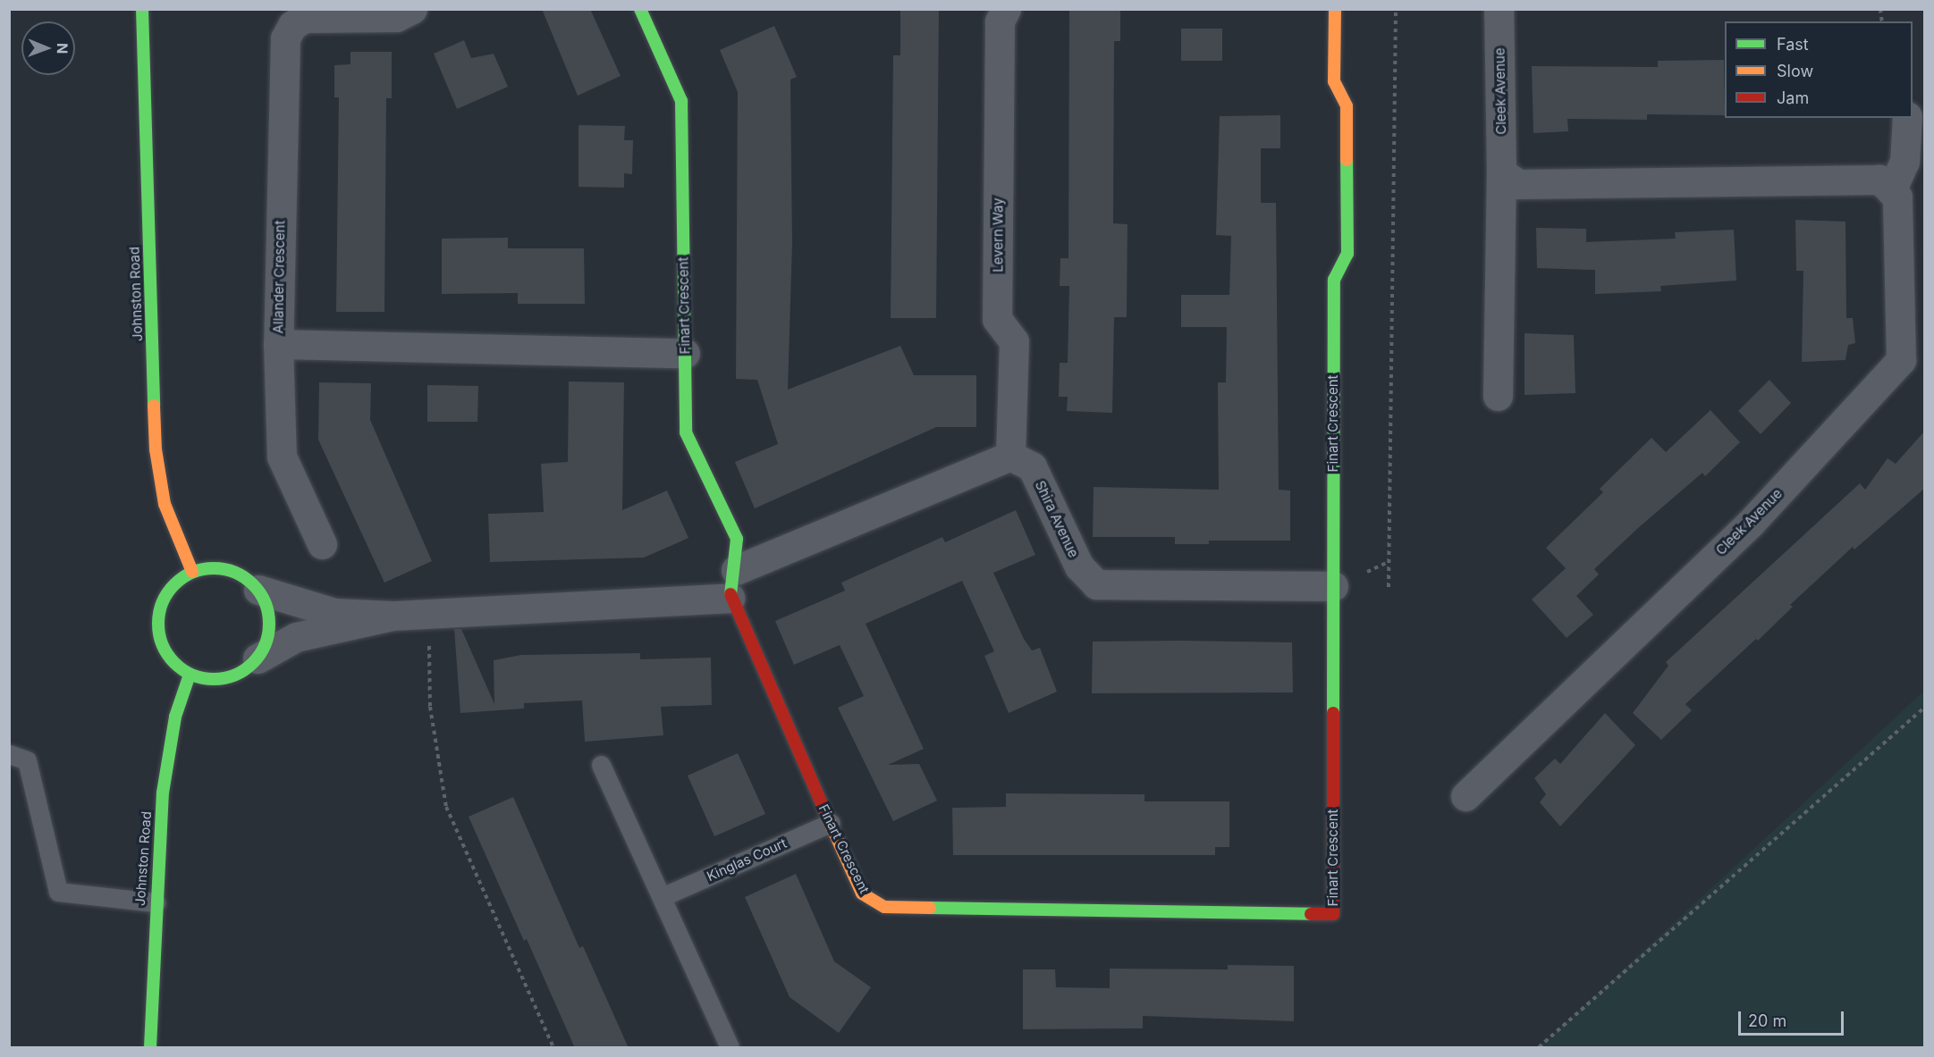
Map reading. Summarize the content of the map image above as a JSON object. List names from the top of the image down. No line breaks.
{"streets":{"street":["Cleek Avenue","Levern Way","Allander Crescent","Johnston Road","Finart Crescent","Shira Avenue"],"lane":["Kinglas Court"]},"crossings":[["Levern Way","Shira Avenue"],["Allander Crescent","Finart Crescent"],["Finart Crescent","Shira Avenue"],["Finart Crescent","Kinglas Court"]],"legend":["Fast","Slow","Jam"],"scale_bar":"20 m","north":"right"}
